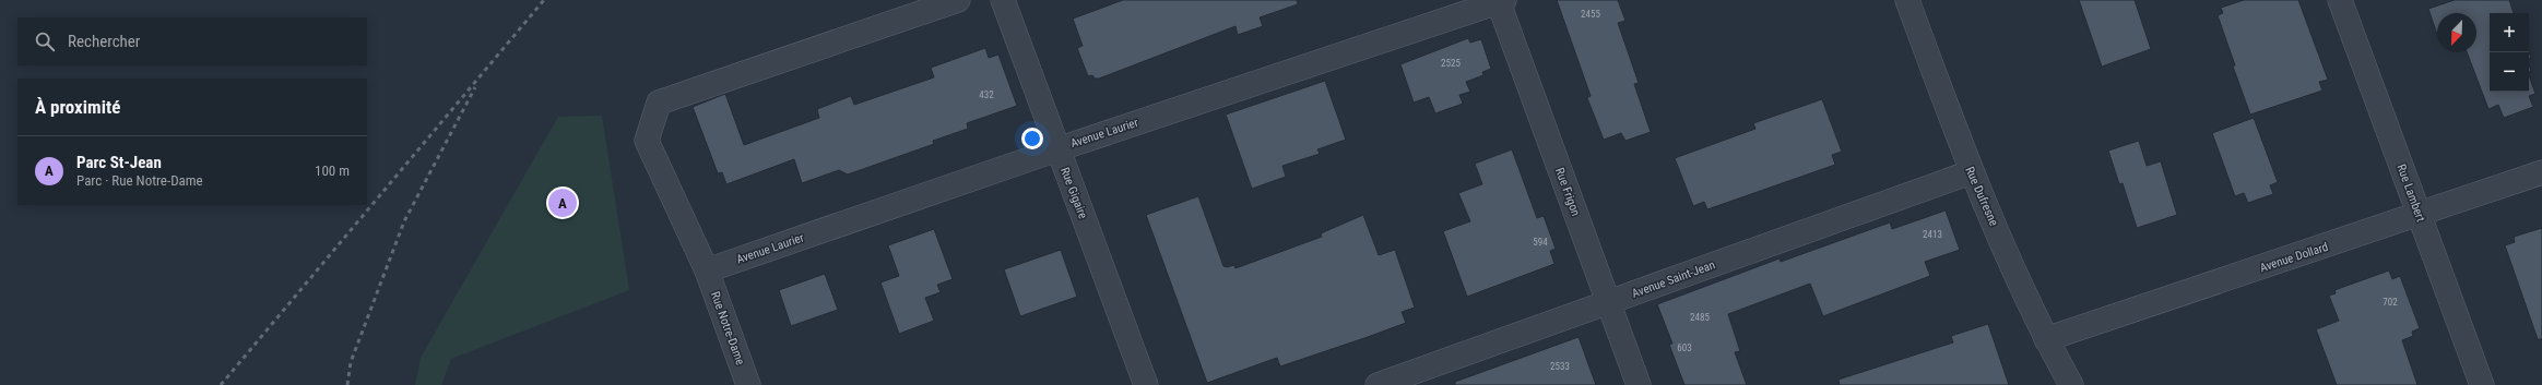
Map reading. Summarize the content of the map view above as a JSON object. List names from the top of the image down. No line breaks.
{"streets":{"street":["Avenue Laurier","Rue Frigon","Rue Gigaire","Rue Lambert","Rue Dufresne","Avenue Dollard","Avenue Saint-Jean","Rue Notre-Dame"]},"crossings":[["Avenue Laurier","Rue Frigon"],["Avenue Laurier","Rue Gigaire"],["Avenue Laurier","Rue Notre-Dame"],["Rue Frigon","Avenue Saint-Jean"],["Rue Lambert","Avenue Dollard"],["Rue Dufresne","Avenue Dollard"],["Rue Dufresne","Avenue Saint-Jean"]],"house_numbers":["2455","2525","432","2413","594","702","2485","603","2533"],"north":"bottom left","page":{"map_buttons":["+","−"],"search":"Rechercher","heading":"À proximité","list":[{"mark":"A","name":"Parc St-Jean","note":"Parc · Rue Notre-Dame","value":"100 m"}],"pins":"A"}}
